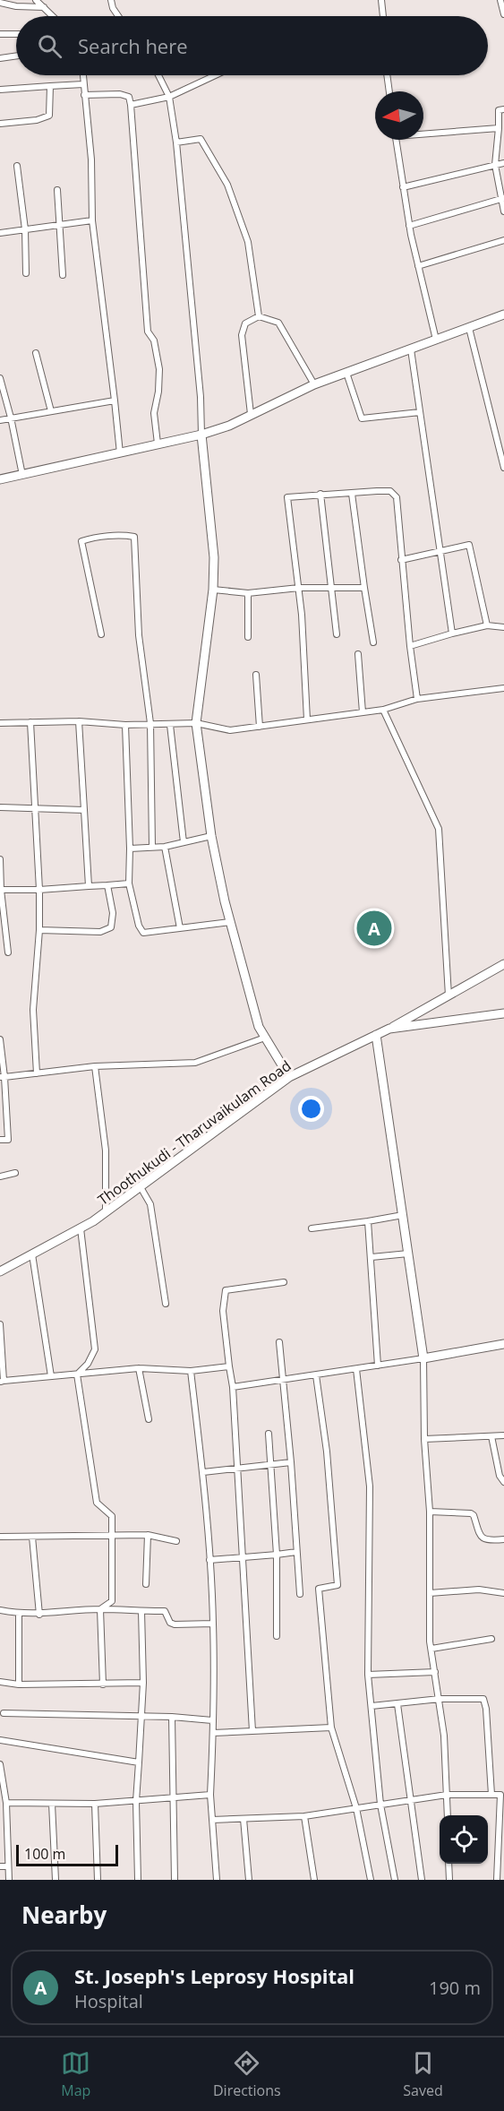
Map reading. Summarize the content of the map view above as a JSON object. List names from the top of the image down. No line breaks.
{"streets":{"street":["Thoothukudi - Tharuvaikulam Road"]},"scale_bar":"100 m","north":"left","page":{"search":"Search here","pins":"A","scale":"100 m","heading":"Nearby","list":[{"mark":"A","name":"St. Joseph's Leprosy Hospital","note":"Hospital","value":"190 m"}],"nav":["Map","Directions","Saved"]}}
